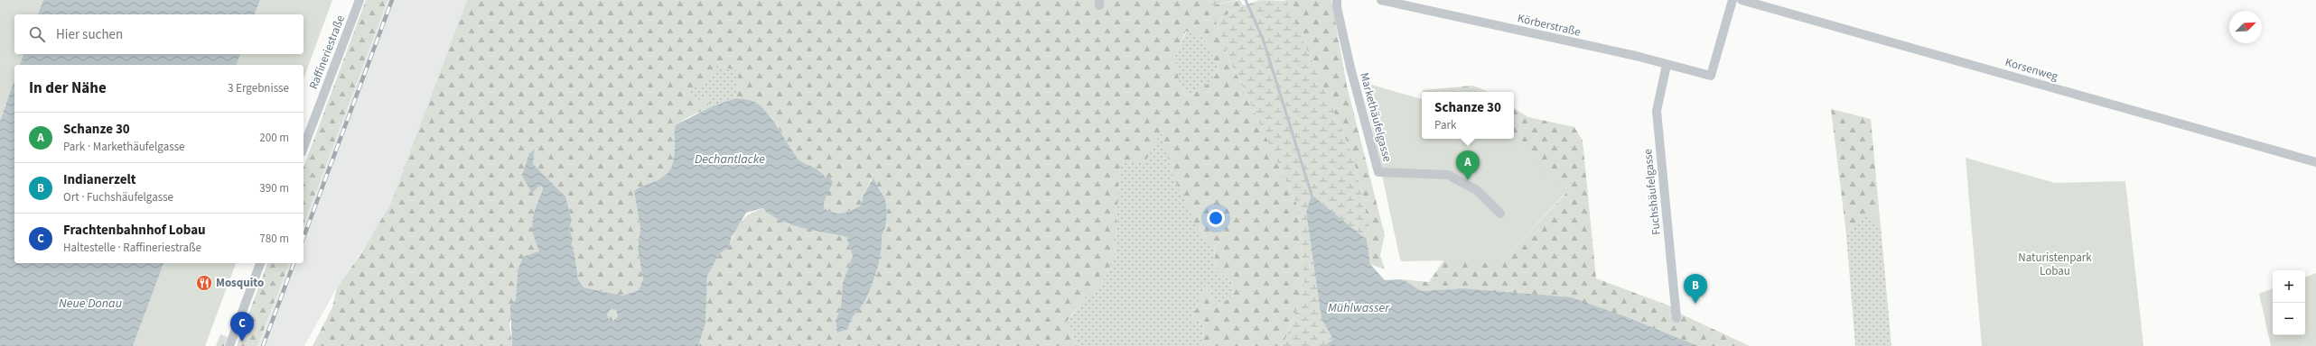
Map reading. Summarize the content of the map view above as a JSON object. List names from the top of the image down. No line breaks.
{"streets":{"street":["Körberstraße","Raffineriestraße","Korsenweg","Markethäufelgasse","Fuchshäufelgasse"]},"crossings":[["Körberstraße","Fuchshäufelgasse"]],"water":["Dechantlacke","Neue Donau","Mühlwasser"],"parks":["Naturistenpark Lobau"],"places":{"restaurant":["Mosquito"]},"north":"top right","page":{"search":"Hier suchen","heading":["In der Nähe","3 Ergebnisse"],"popup":["Schanze 30","Park"],"list":[{"mark":"A","name":"Schanze 30","note":"Park · Markethäufelgasse","value":"200 m"},{"mark":"B","name":"Indianerzelt","note":"Ort · Fuchshäufelgasse","value":"390 m"},{"mark":"C","name":"Frachtenbahnhof Lobau","note":"Haltestelle · Raffineriestraße","value":"780 m"}],"pins":["A","B","C"],"map_buttons":["+","−"]}}
